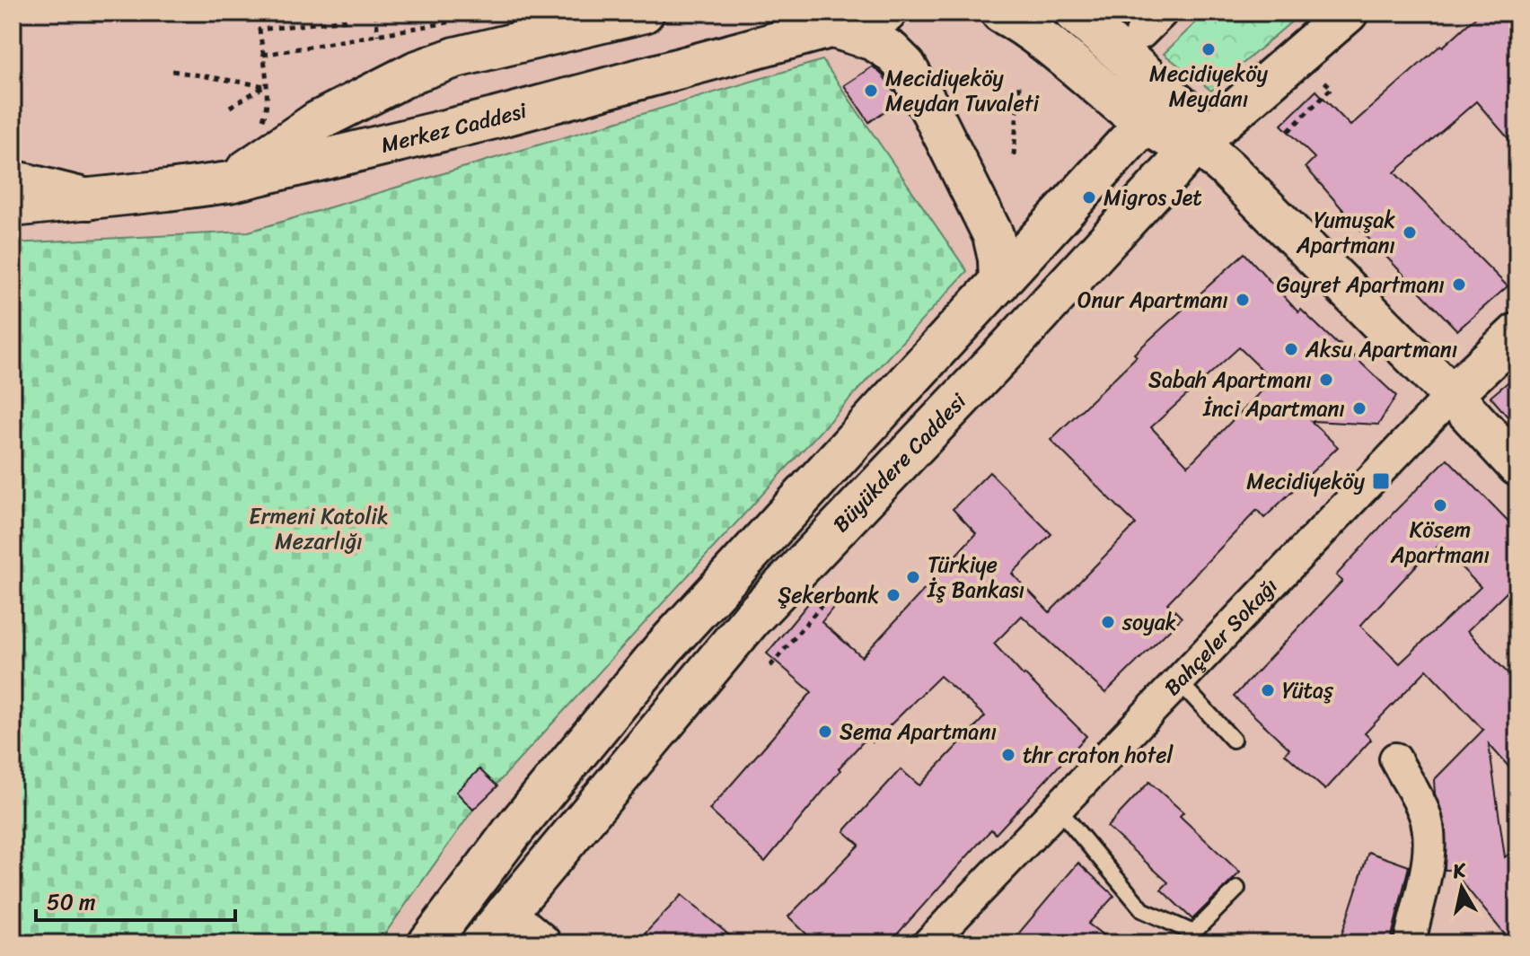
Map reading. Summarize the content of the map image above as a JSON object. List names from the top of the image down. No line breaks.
{"streets":{"main road":["Merkez Caddesi","Büyükdere Caddesi","Bahçeler Sokağı"]},"parks":["Ermeni Katolik Mezarlığı"],"places":{"other":["Mecidiyeköy Meydanı","Mecidiyeköy Meydan Tuvaleti","Migros Jet","Yumuşak Apartmanı","Gayret Apartmanı","Onur Apartmanı","Aksu Apartmanı","Sabah Apartmanı","İnci Apartmanı","Kösem Apartmanı","Türkiye İş Bankası","Şekerbank","soyak","Yütaş","Sema Apartmanı","thr craton hotel"],"transit":["Mecidiyeköy"]},"scale_bar":"50 m","north":"top"}
